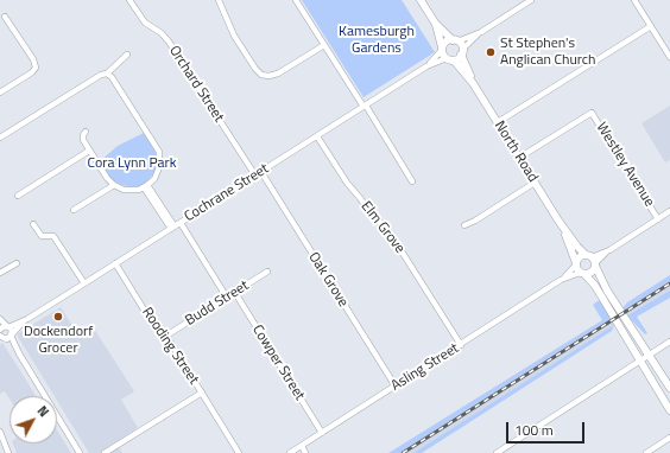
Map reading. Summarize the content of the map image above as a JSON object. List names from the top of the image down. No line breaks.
{"streets":{"main road":["North Road"],"street":["Orchard Street","Westley Avenue","Cochrane Street","Elm Grove","Oak Grove","Budd Street","Rooding Street","Cowper Street","Asling Street"]},"crossings":[["Orchard Street","Cochrane Street"],["North Road","Westley Avenue"],["North Road","Cochrane Street"],["North Road","Asling Street"],["Cochrane Street","Elm Grove"],["Cochrane Street","Oak Grove"],["Cochrane Street","Rooding Street"],["Elm Grove","Asling Street"],["Oak Grove","Asling Street"],["Budd Street","Rooding Street"],["Budd Street","Cowper Street"],["Cowper Street","Asling Street"]],"parks":["Kamesburgh Gardens","Cora Lynn Park"],"places":["St Stephen's Anglican Church","Dockendorf Grocer"],"scale_bar":"100 m","north":"top right"}
